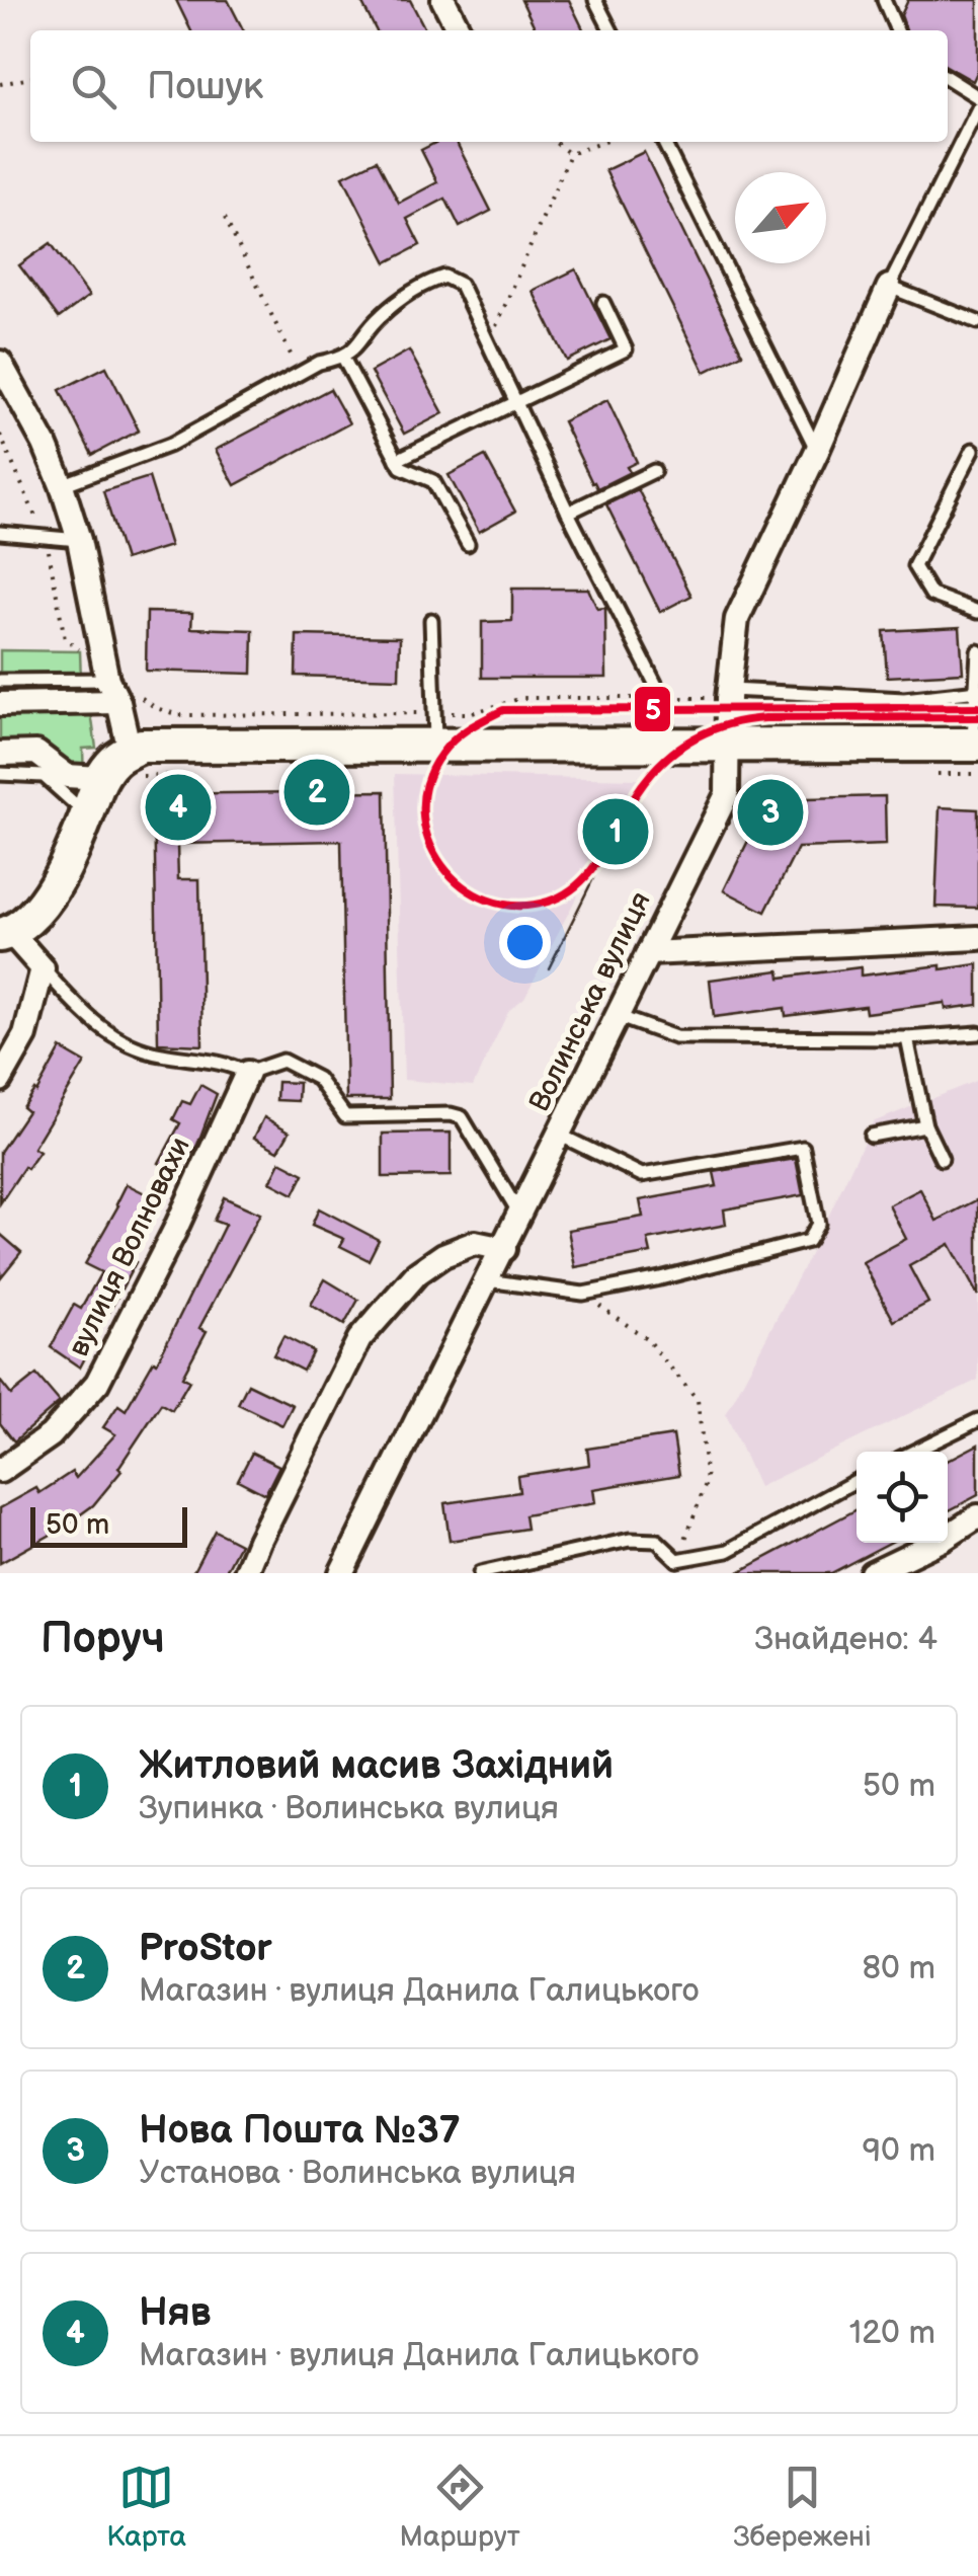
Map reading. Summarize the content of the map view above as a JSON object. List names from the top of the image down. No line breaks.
{"streets":{"street":["Волинська вулиця","вулиця Волновахи"]},"lines":["transit line 5"],"scale_bar":"50 m","north":"top right","page":{"search":"Пошук","pins":["2","4","3","1"],"scale":"50 m","heading":["Поруч","Знайдено: 4"],"list":[{"mark":"1","name":"Житловий масив Західний","note":"Зупинка · Волинська вулиця","value":"50 m"},{"mark":"2","name":"ProStor","note":"Магазин · вулиця Данила Галицького","value":"80 m"},{"mark":"3","name":"Нова Пошта №37","note":"Установа · Волинська вулиця","value":"90 m"},{"mark":"4","name":"Няв","note":"Магазин · вулиця Данила Галицького","value":"120 m"}],"nav":["Карта","Маршрут","Збережені"]}}
